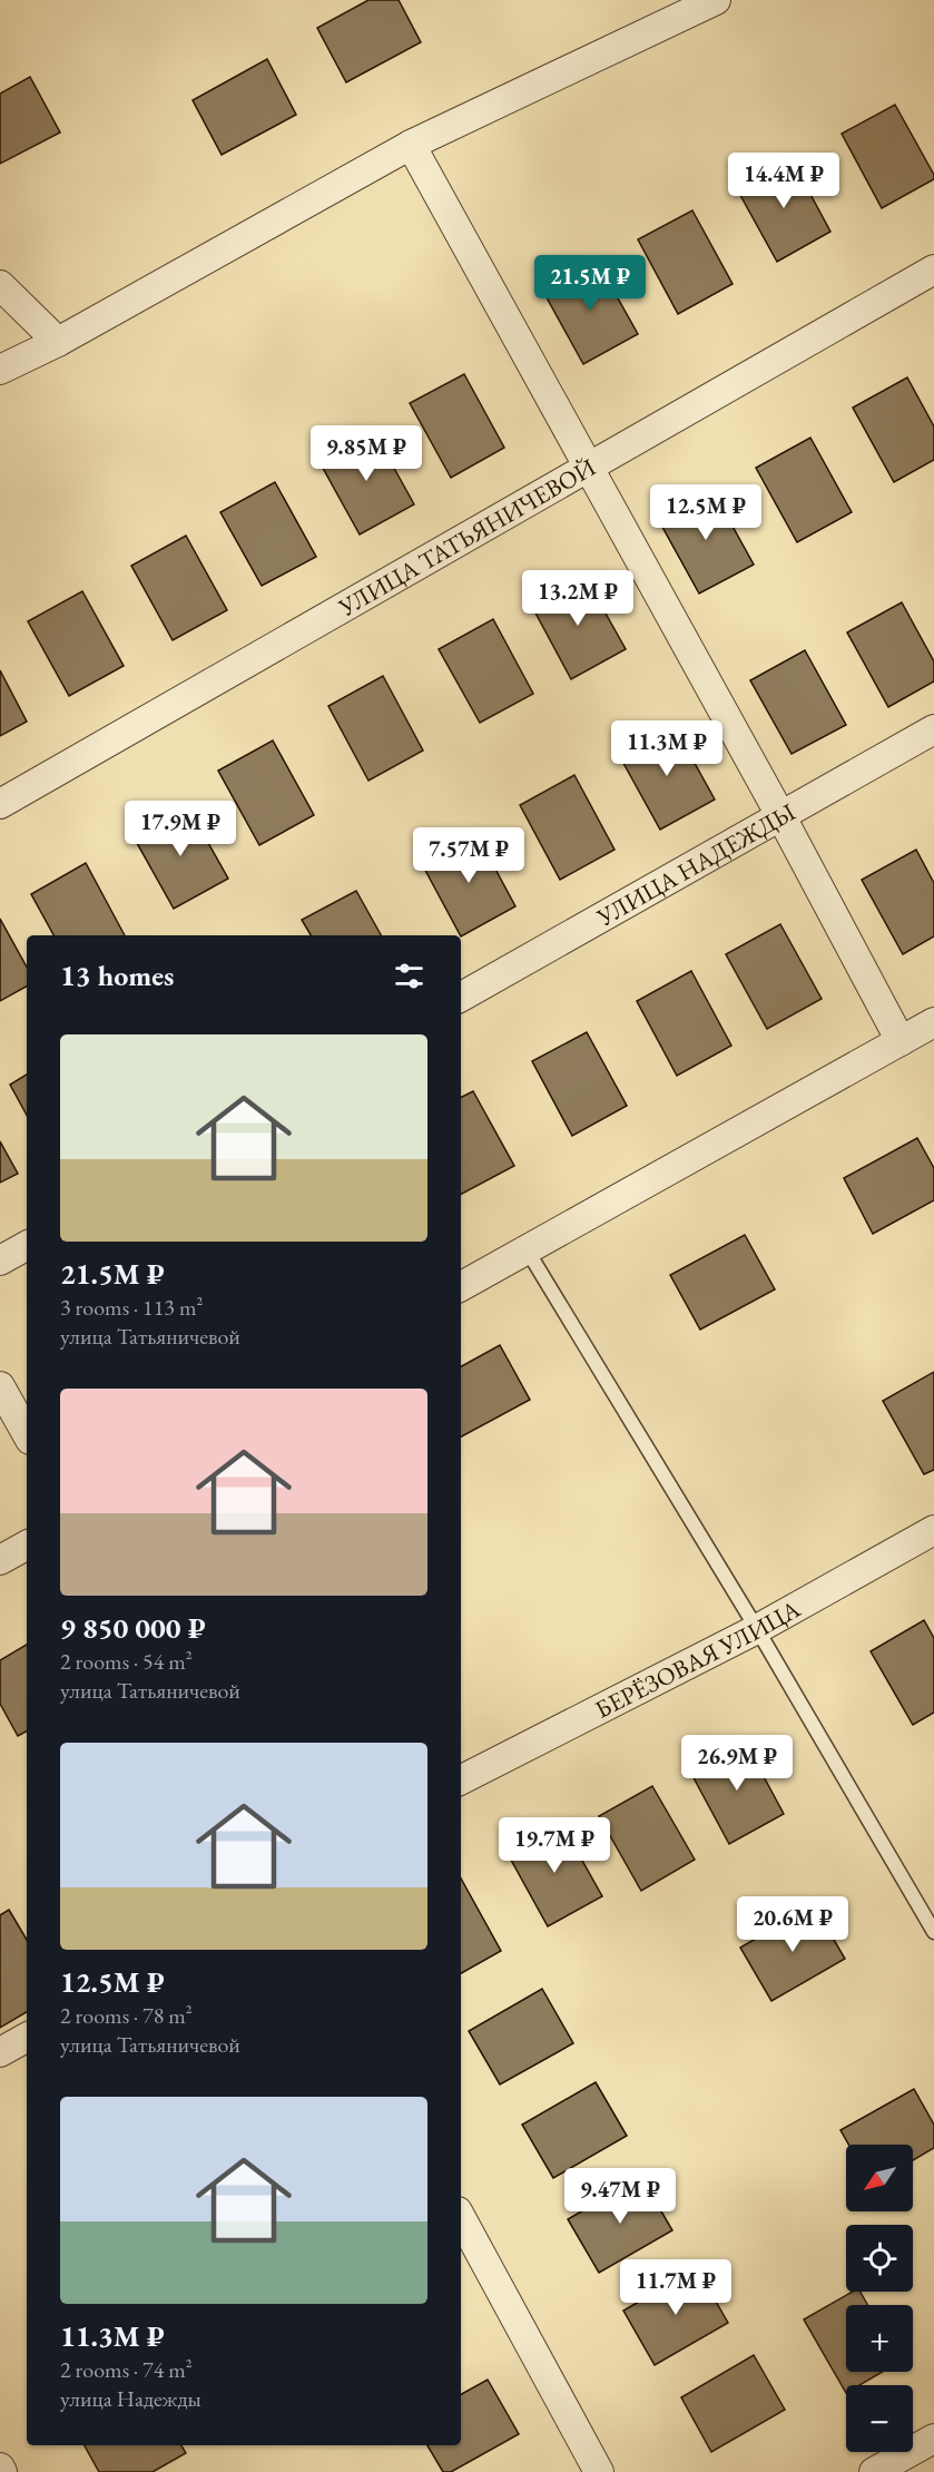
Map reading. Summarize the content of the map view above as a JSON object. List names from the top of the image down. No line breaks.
{"streets":{"street":["УЛИЦА ТАТЬЯНИЧЕВОЙ","УЛИЦА НАДЕЖДЫ","БЕРЁЗОВАЯ УЛИЦА"]},"north":"bottom left","page":{"price":["14.4M ₽","21.5M ₽","9.85M ₽","12.5M ₽","13.2M ₽","11.3M ₽","17.9M ₽","7.57M ₽","26.9M ₽","19.7M ₽","20.6M ₽","9.47M ₽","11.7M ₽"],"heading":"13 homes","list":[{"name":"21.5M ₽","note":"3 rooms · 113 m² · улица Татьяничевой"},{"name":"9 850 000 ₽","note":"2 rooms · 54 m² · улица Татьяничевой"},{"name":"12.5M ₽","note":"2 rooms · 78 m² · улица Татьяничевой"},{"name":"11.3M ₽","note":"2 rooms · 74 m² · улица Надежды"}],"map_buttons":["+","−"]}}
